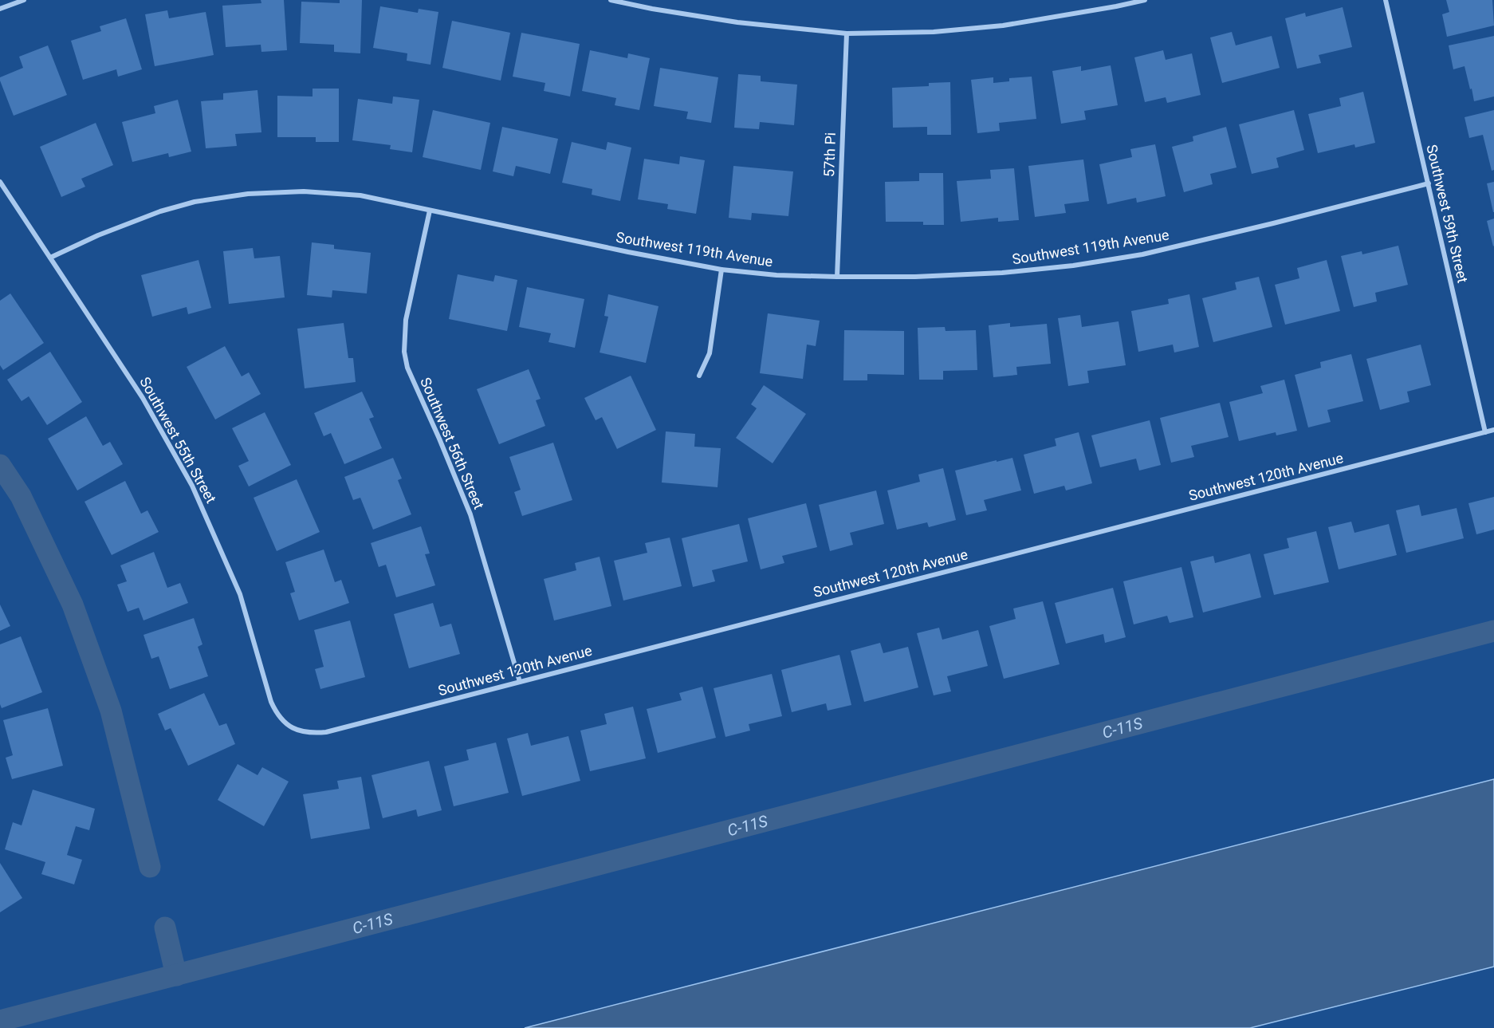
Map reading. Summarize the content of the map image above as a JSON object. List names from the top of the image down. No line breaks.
{"streets":{"street":["57th Pi","Southwest 59th Street","Southwest 119th Avenue","Southwest 55th Street","Southwest 56th Street","Southwest 120th Avenue"]},"crossings":[["57th Pi","Southwest 119th Avenue"],["Southwest 59th Street","Southwest 119th Avenue"],["Southwest 59th Street","Southwest 120th Avenue"],["Southwest 119th Avenue","Southwest 55th Street"],["Southwest 119th Avenue","Southwest 56th Street"],["Southwest 55th Street","Southwest 120th Avenue"],["Southwest 56th Street","Southwest 120th Avenue"]],"water":["C-11S"]}
